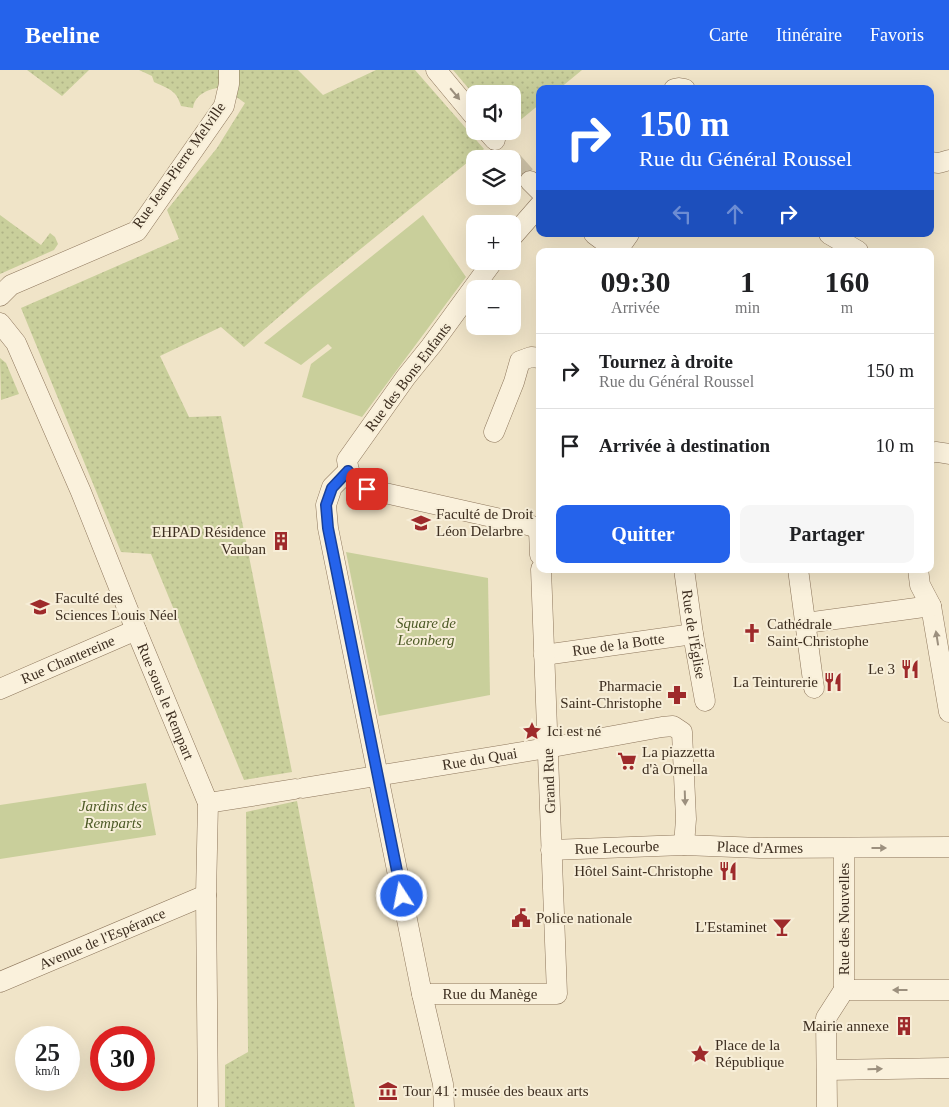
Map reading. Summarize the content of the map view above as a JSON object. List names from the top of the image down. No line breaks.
{"streets":{"street":["Rue Jean-Pierre Melville","Rue des Bons Enfants","Rue de l'Église","Rue de la Botte","Rue Chantereine","Rue sous le Rempart","Rue du Quai","Grand Rue","Rue Lecourbe","Place d'Armes","Rue des Nouvelles","Avenue de l'Espérance","Rue du Manège"]},"crossings":[["Rue de l'Église","Rue de la Botte"],["Rue de la Botte","Grand Rue"],["Rue Chantereine","Rue sous le Rempart"],["Rue sous le Rempart","Rue du Quai"],["Rue sous le Rempart","Avenue de l'Espérance"],["Rue du Quai","Grand Rue"],["Rue du Quai","Rue Lecourbe"],["Rue du Quai","Place d'Armes"],["Grand Rue","Rue Lecourbe"],["Grand Rue","Rue du Manège"],["Rue Lecourbe","Place d'Armes"],["Place d'Armes","Rue des Nouvelles"]],"parks":["Square de Leonberg","Jardins des Remparts"],"places":{"school or university":["Faculté de Droit Léon Delarbre","Faculté des Sciences Louis Néel"],"building":["EHPAD Résidence Vauban","Mairie annexe"],"church":["Cathédrale Saint-Christophe"],"restaurant":["Le 3","La Teinturerie","Hôtel Saint-Christophe"],"pharmacy":["Pharmacie Saint-Christophe"],"place":["Ici est né","Place de la République"],"supermarket":["La piazzetta d'à Ornella"],"public building":["Police nationale"],"bar":["L'Estaminet"],"museum":["Tour 41 : musée des beaux arts"]},"page":{"header":"Beeline","nav":["Carte","Itinéraire","Favoris"],"map_buttons":["+","−"],"turn":["150 m","Rue du Général Roussel"],"eta":["09:30","Arrivée","1","min","160","m"],"list":[{"name":"Tournez à droite","note":"Rue du Général Roussel","value":"150 m"},{"name":"Arrivée à destination","value":"10 m"}],"buttons":["Quitter","Partager"],"speed":"25 km/h","limit":"30"}}
